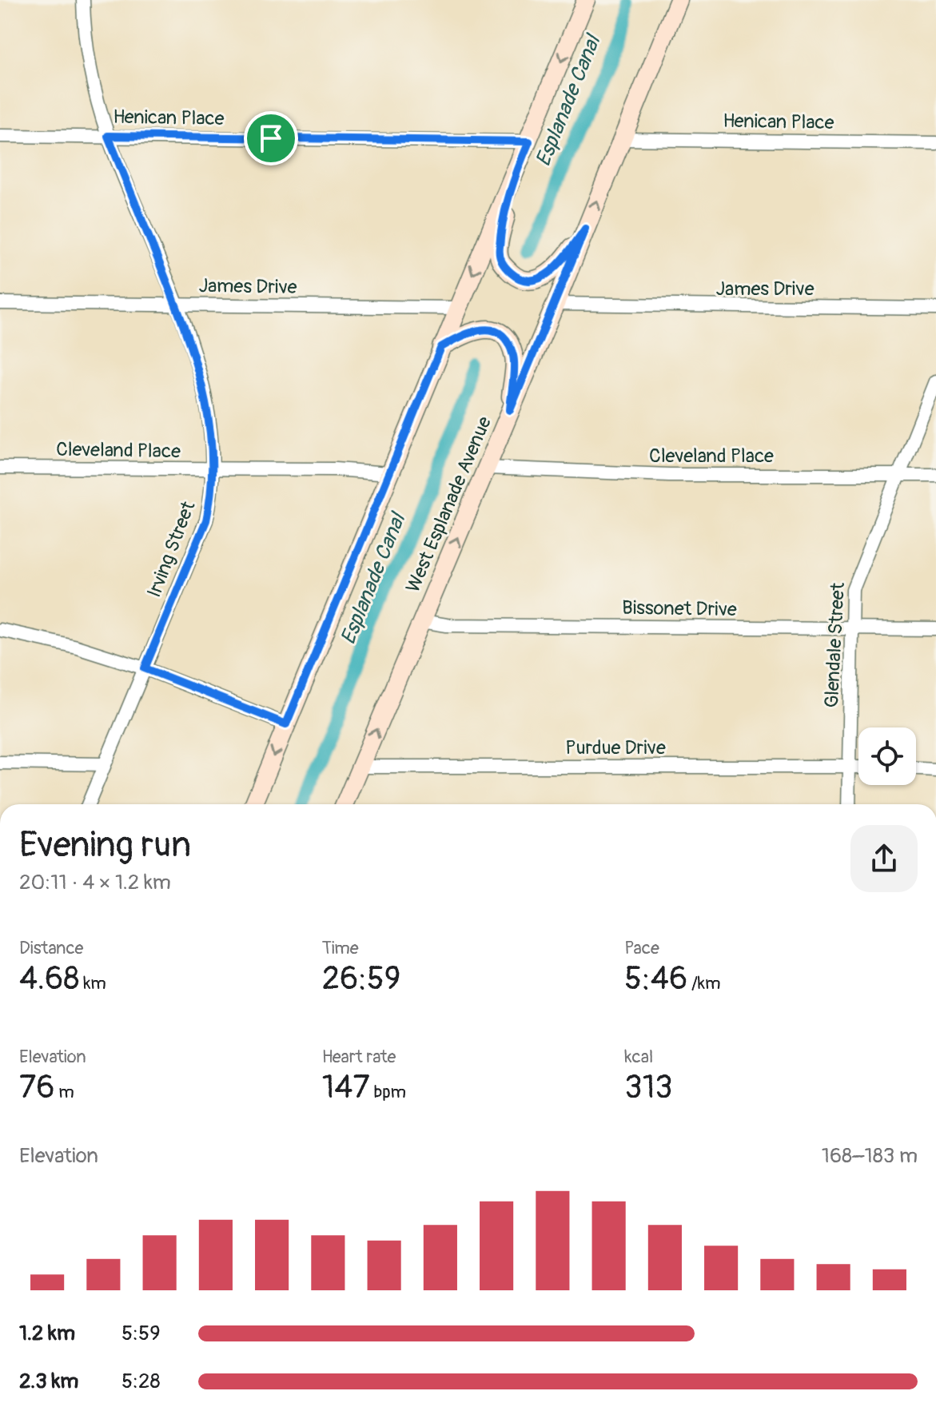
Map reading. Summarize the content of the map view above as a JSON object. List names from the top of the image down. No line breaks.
{"streets":{"main road":["West Esplanade Avenue"],"street":["Henican Place","James Drive","Cleveland Place","Irving Street","Bissonet Drive","Glendale Street","Purdue Drive"]},"crossings":[["Henican Place","West Esplanade Avenue"],["Henican Place","Irving Street"],["James Drive","West Esplanade Avenue"],["James Drive","Irving Street"],["Cleveland Place","West Esplanade Avenue"],["Cleveland Place","Irving Street"],["Cleveland Place","Glendale Street"],["West Esplanade Avenue","Bissonet Drive"],["West Esplanade Avenue","Purdue Drive"],["Bissonet Drive","Glendale Street"],["Glendale Street","Purdue Drive"]],"water":["Esplanade Canal"],"page":{"heading":["Evening run","20:11 · 4 × 1.2 km"],"stats":[["Distance","4.68 km"],["Time","26:59"],["Pace","5:46 /km"],["Elevation","76 m"],["Heart rate","147 bpm"],["kcal","313"]],"chart":["Elevation","168–183 m"],"list":[{"name":"1.2 km","note":"5:59"},{"name":"2.3 km","note":"5:28"}]}}
